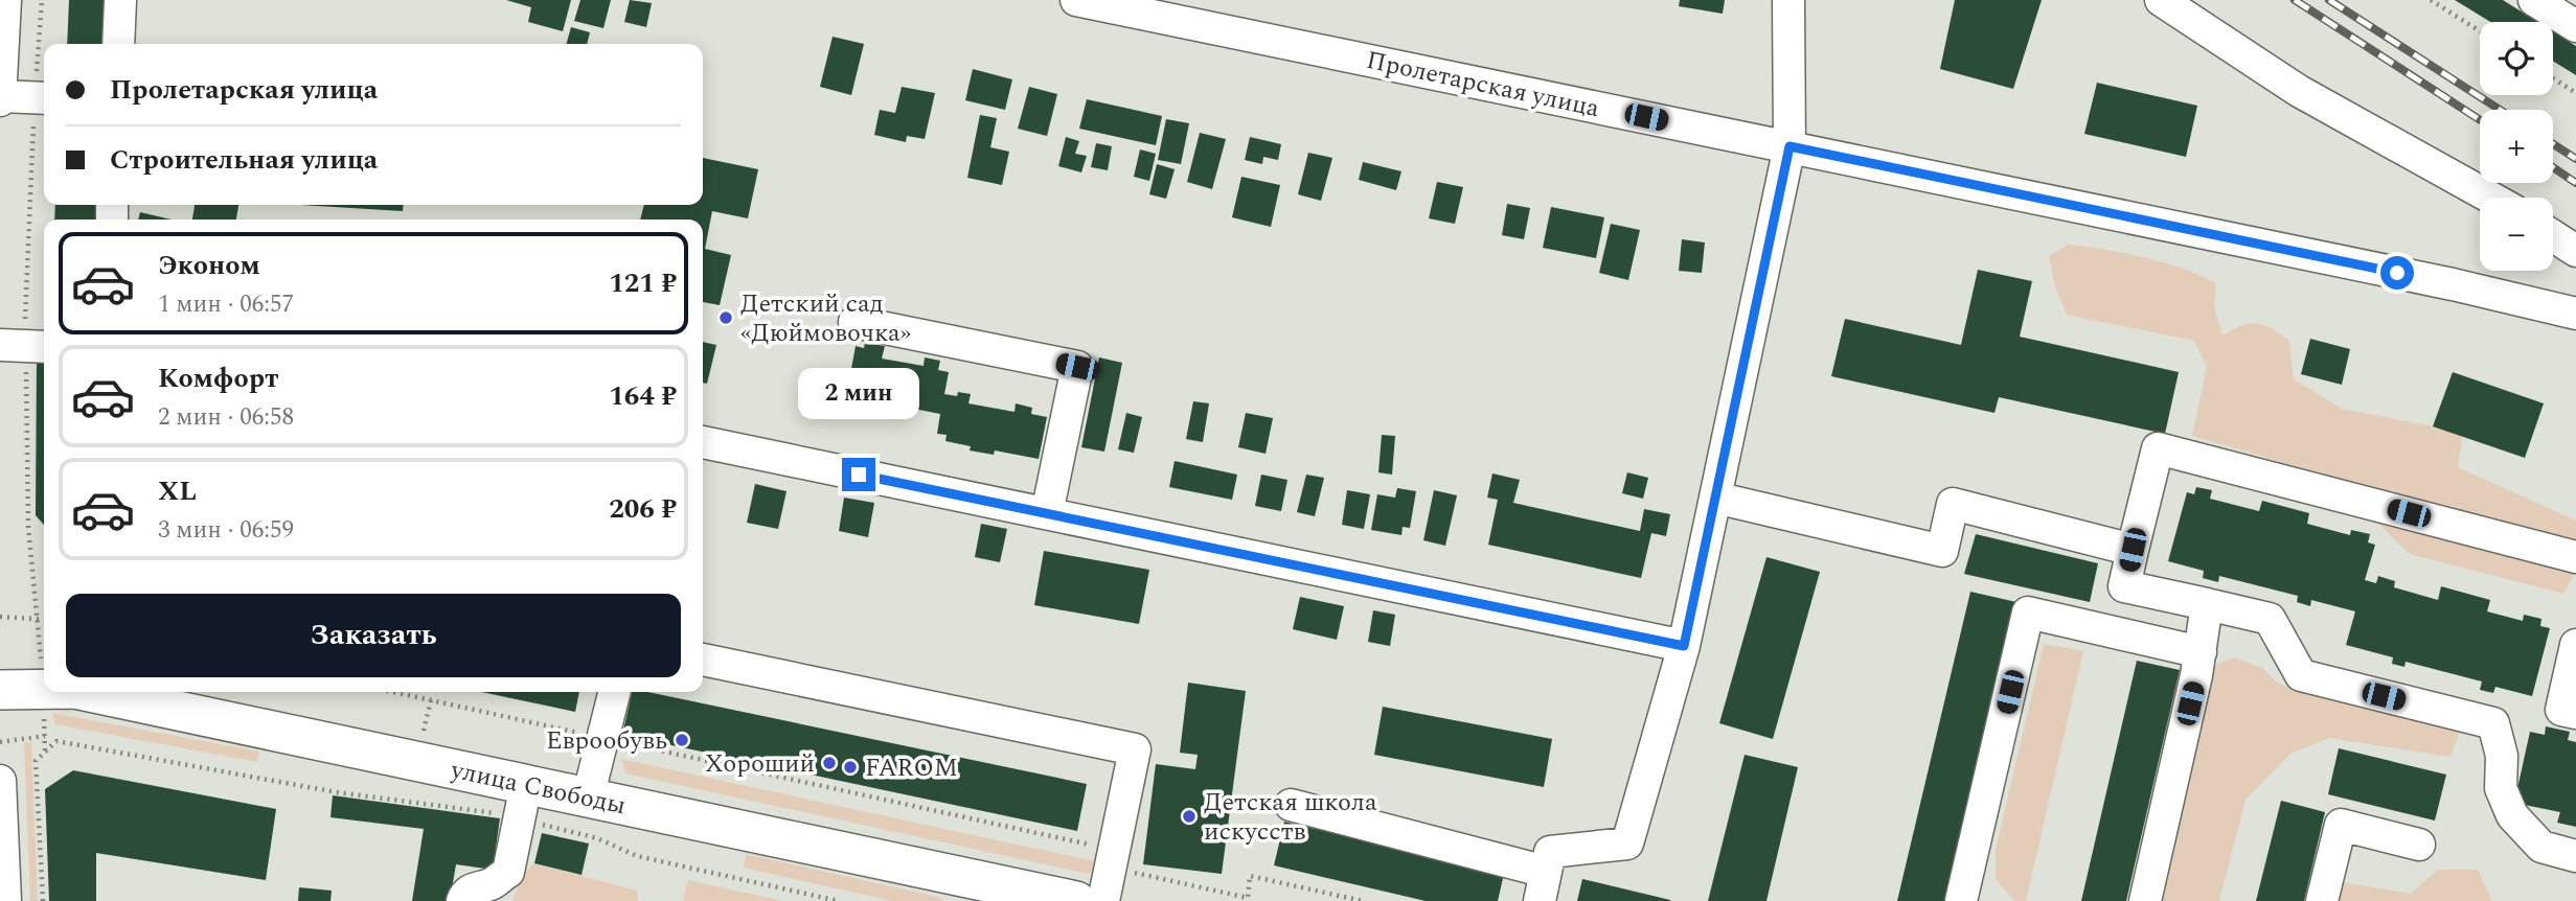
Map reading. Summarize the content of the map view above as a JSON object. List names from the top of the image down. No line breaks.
{"streets":{"main road":["улица Свободы"],"street":["Пролетарская улица"]},"places":["Детский сад «Дюймовочка»","Еврообувь","Хороший","FAROM","Детская школа искусств"],"page":{"map_buttons":["+","−"],"banner":["Пролетарская улица","Строительная улица"],"list":[{"name":"Эконом","note":"1 мин · 06:57","value":"121 ₽"},{"name":"Комфорт","note":"2 мин · 06:58","value":"164 ₽"},{"name":"XL","note":"3 мин · 06:59","value":"206 ₽"}],"bubble":"2 мин","buttons":"Заказать"}}
